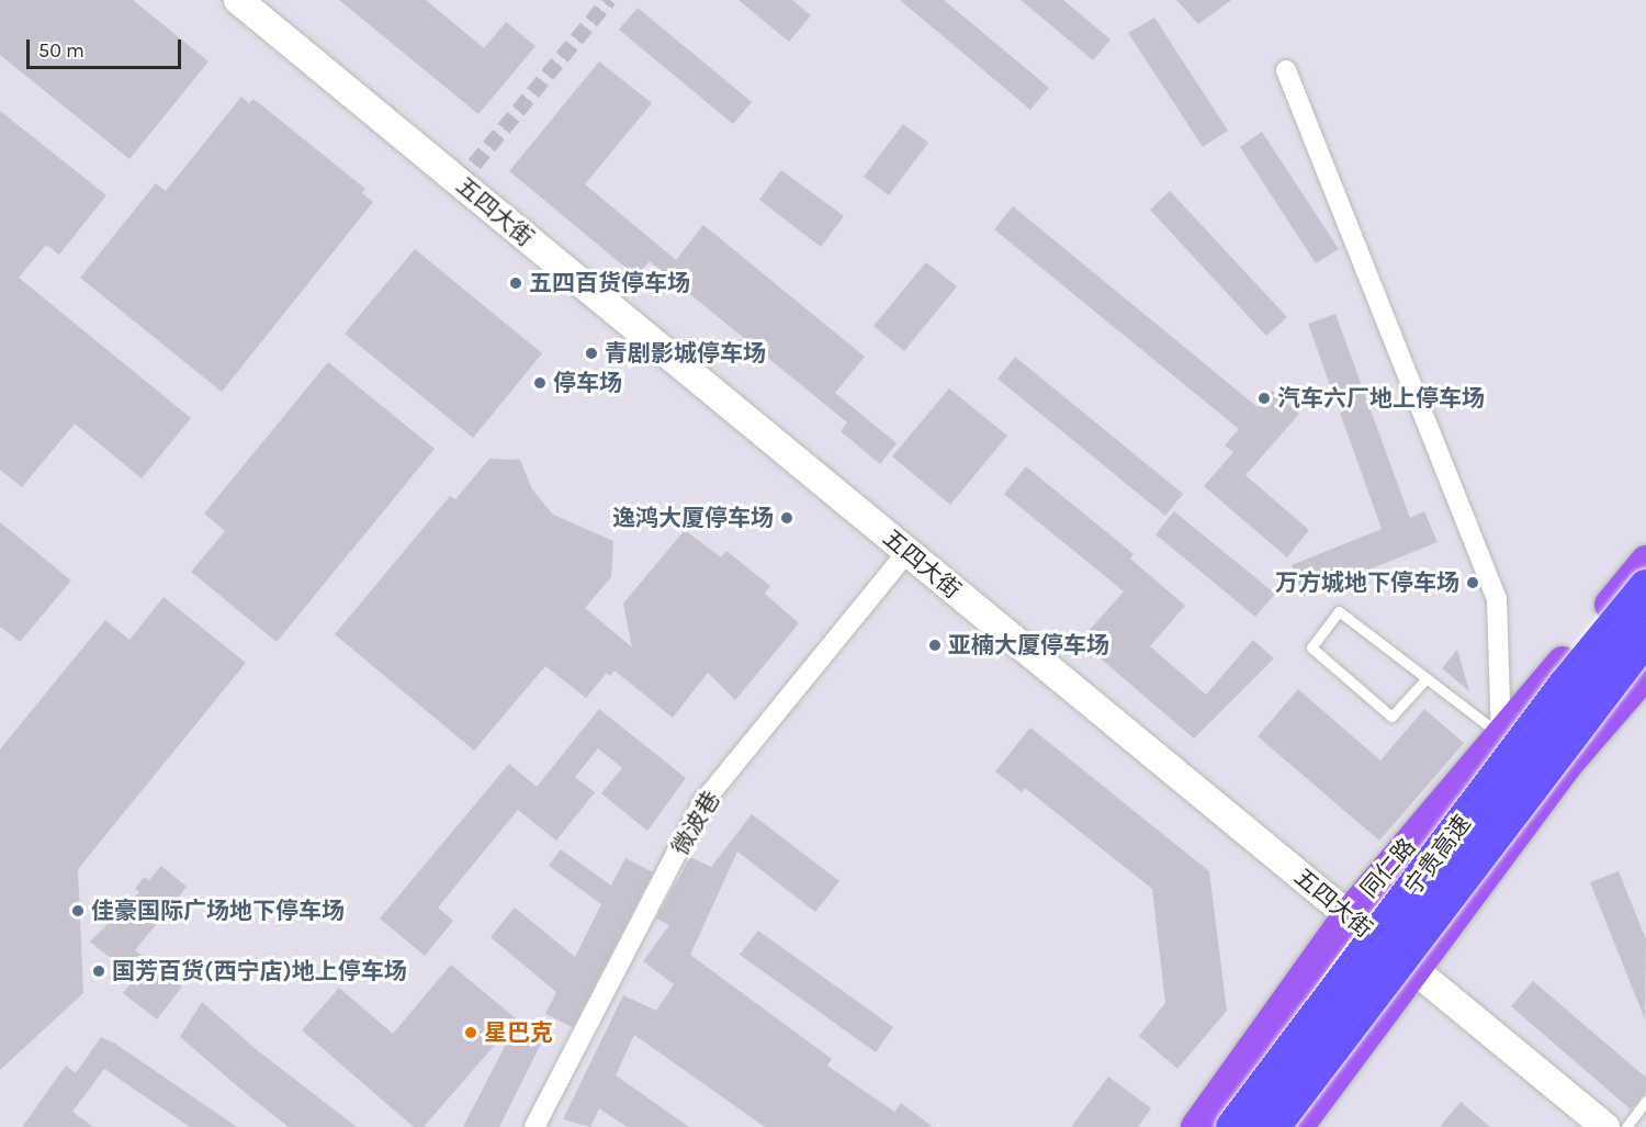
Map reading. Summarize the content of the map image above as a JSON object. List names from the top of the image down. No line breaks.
{"streets":{"highway":["宁贵高速"],"main road":["五四大街","同仁路"],"street":["微波巷"]},"crossings":[["五四大街","微波巷"],["五四大街","同仁路"]],"places":["五四百货停车场","青剧影城停车场","停车场","汽车六厂地上停车场","逸鸿大厦停车场","万方城地下停车场","亚楠大厦停车场","佳豪国际广场地下停车场","国芳百货(西宁店)地上停车场","星巴克"],"scale_bar":"50 m"}
